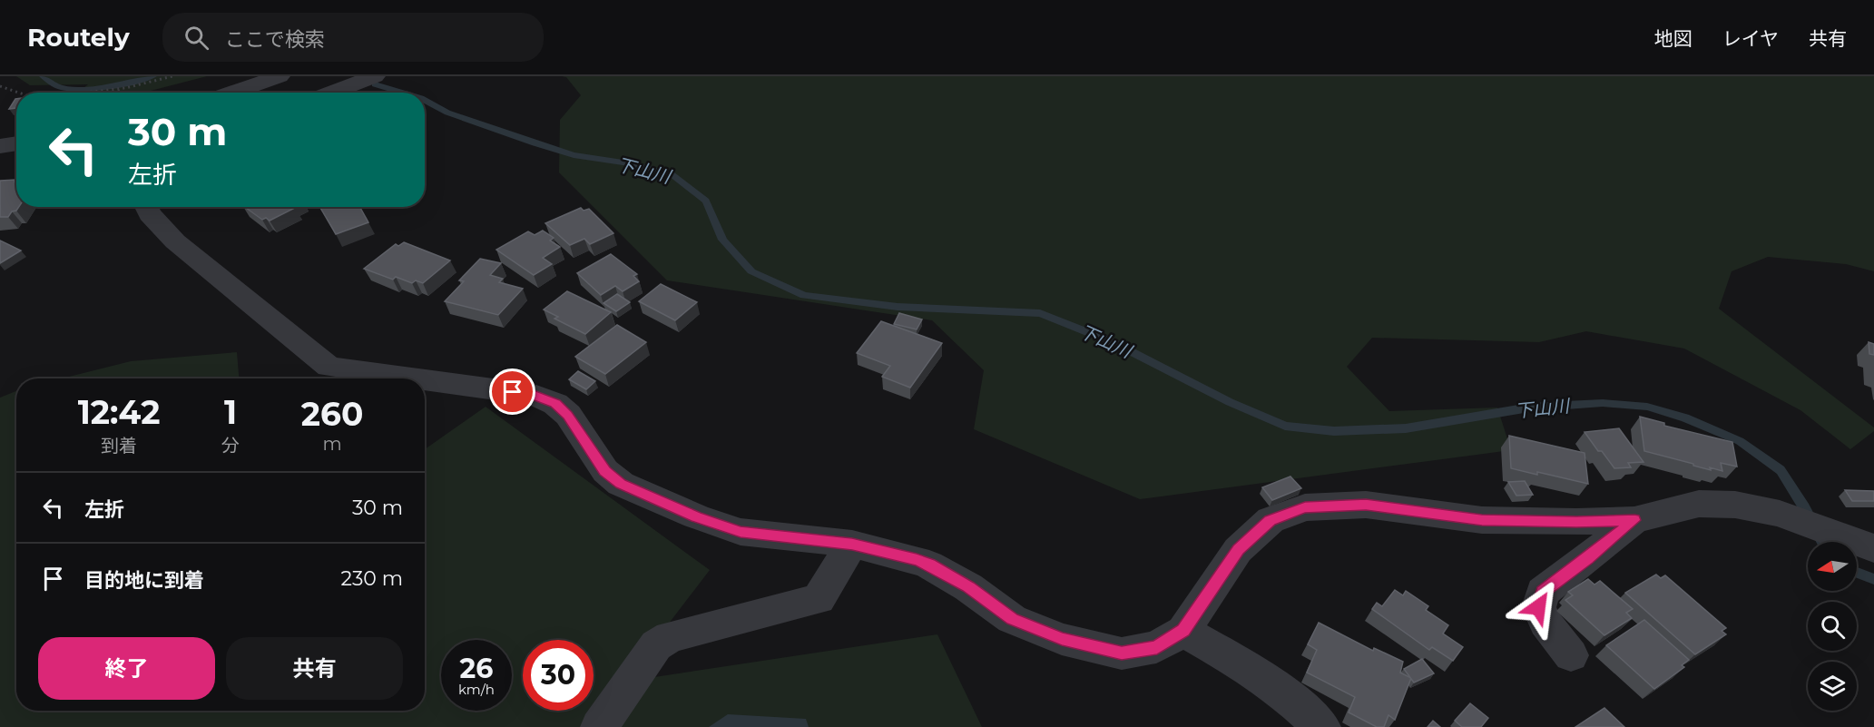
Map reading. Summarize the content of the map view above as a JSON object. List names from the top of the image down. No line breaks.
{"water":["下山川"],"north":"left","page":{"header":"Routely","search":"ここで検索","nav":["地図","レイヤ","共有"],"turn":["30 m","左折"],"eta":["12:42","到着","1","分","260","m"],"list":[{"name":"左折","value":"30 m"},{"name":"目的地に到着","value":"230 m"}],"buttons":["終了","共有"],"speed":"26 km/h","limit":"30"}}
